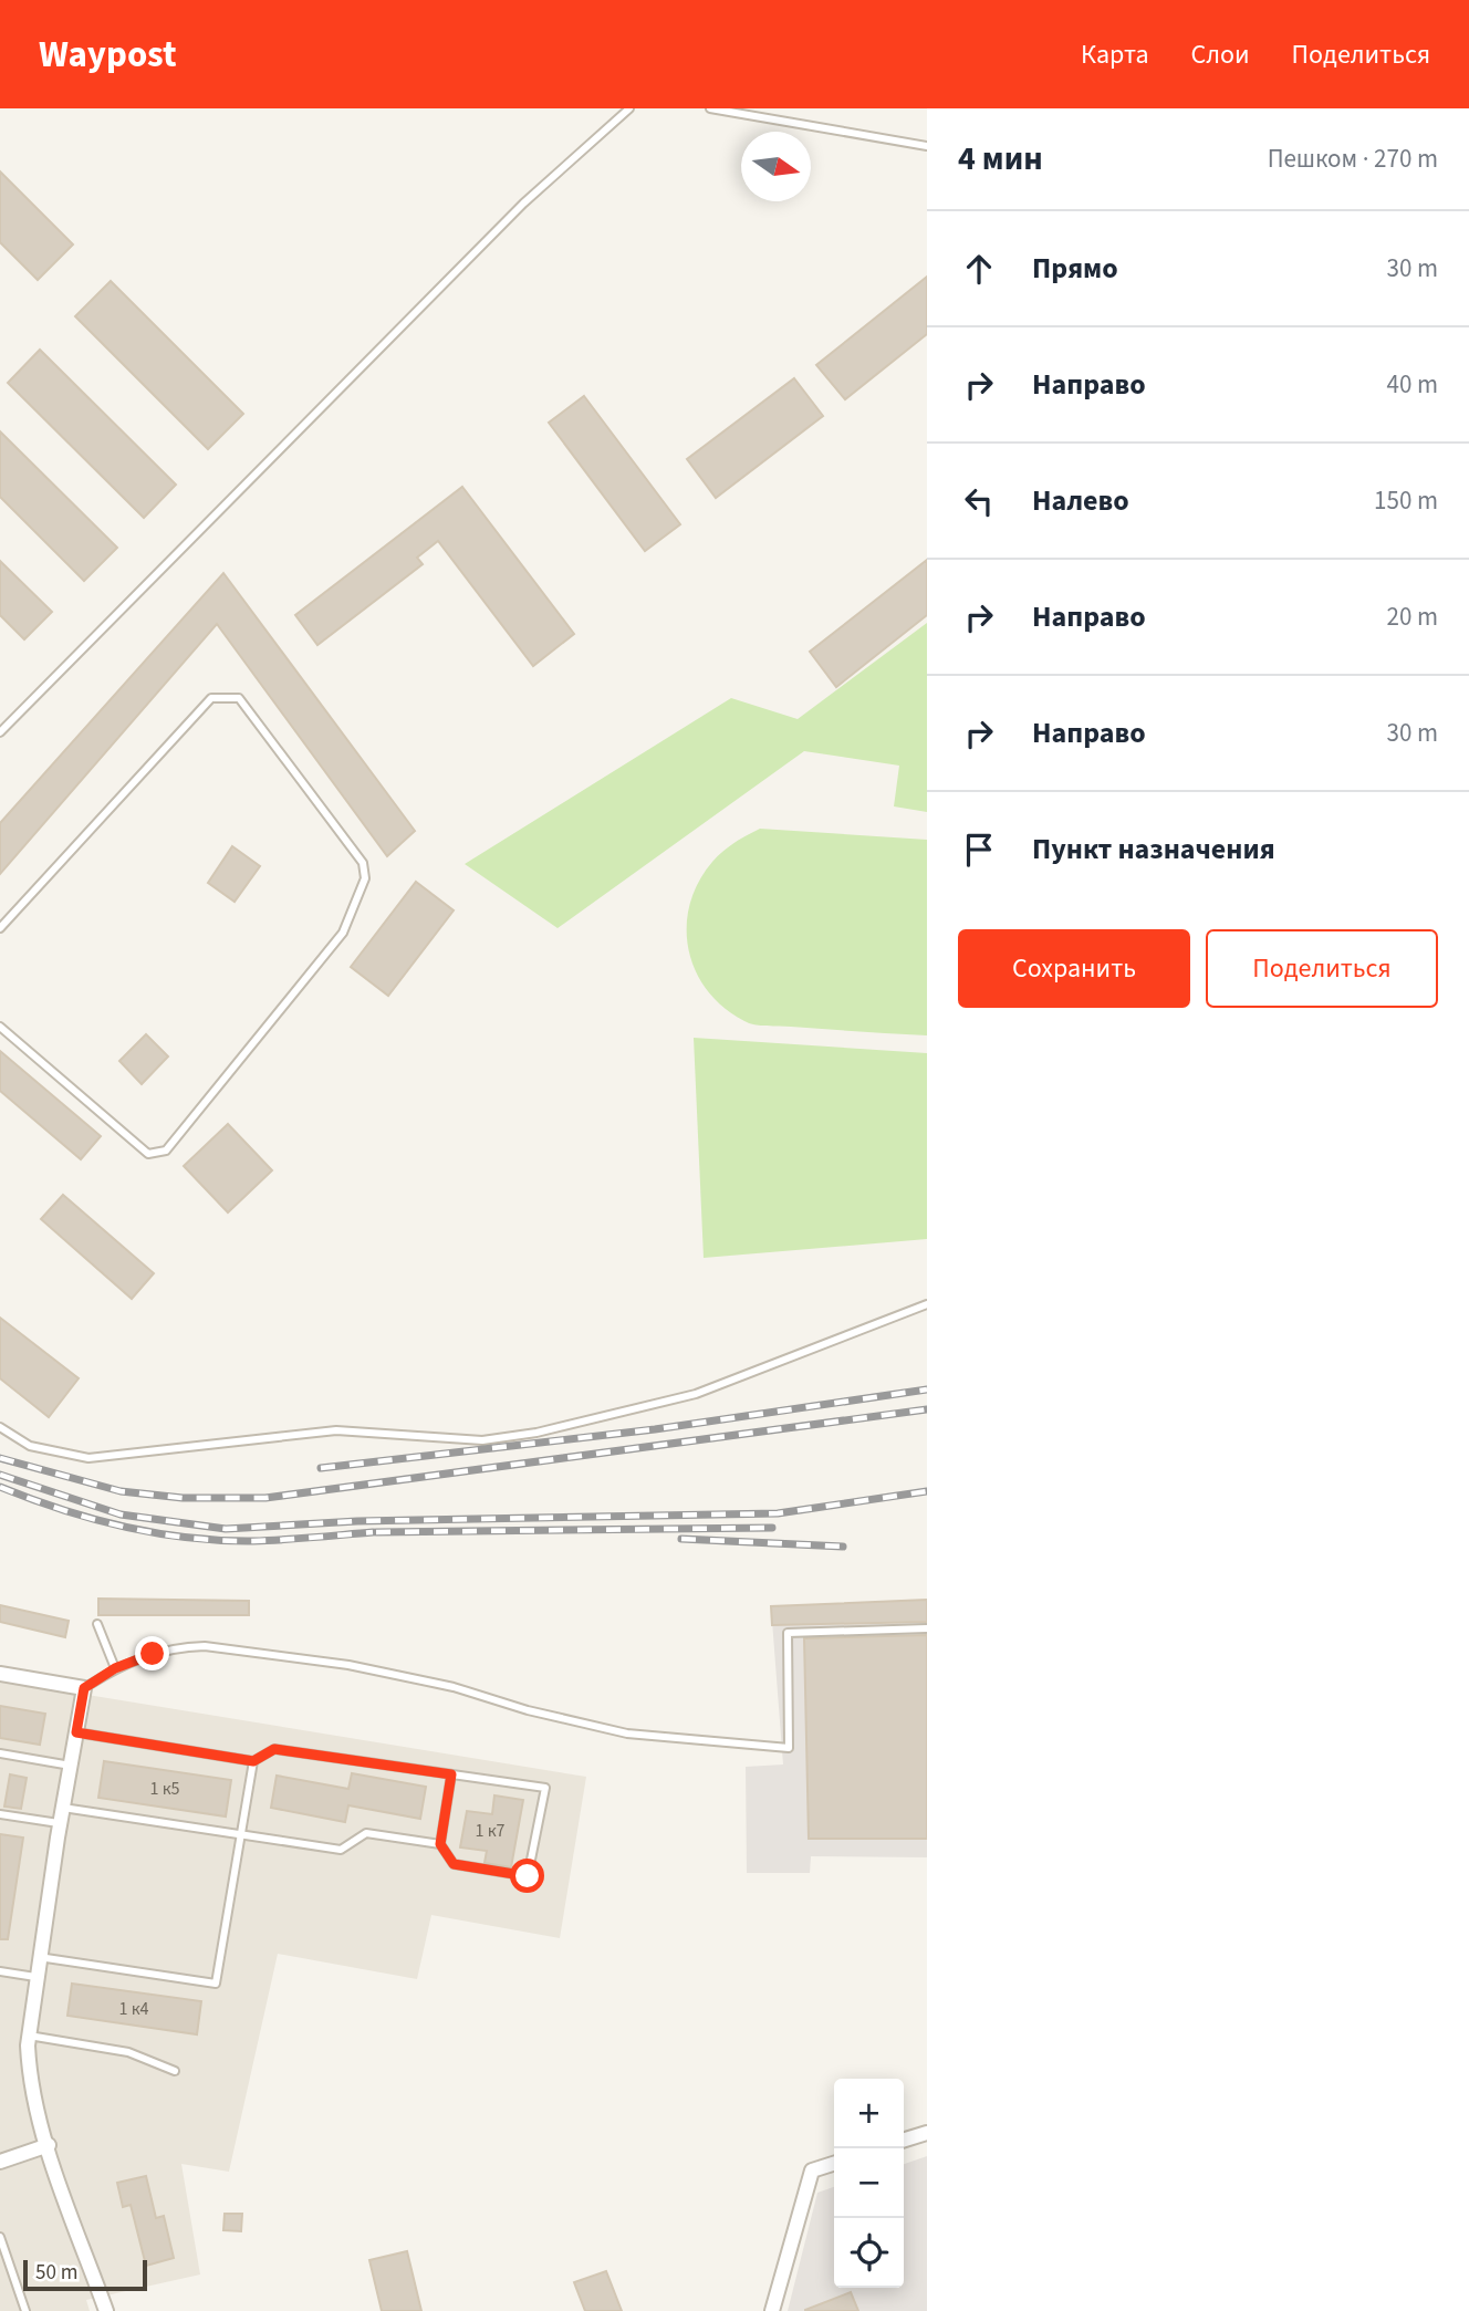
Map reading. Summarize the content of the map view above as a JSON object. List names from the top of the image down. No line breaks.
{"house_numbers":["1 к5","1 к7","1 к4"],"scale_bar":"50 m","north":"right","page":{"header":"Waypost","nav":["Карта","Слои","Поделиться"],"heading":["4 мин","Пешком · 270 m"],"list":[["Прямо","30 m"],["Направо","40 m"],["Налево","150 m"],["Направо","20 m"],["Направо","30 m"],"Пункт назначения"],"buttons":["Сохранить","Поделиться"],"map_buttons":["+","−"],"scale":"50 m"}}
